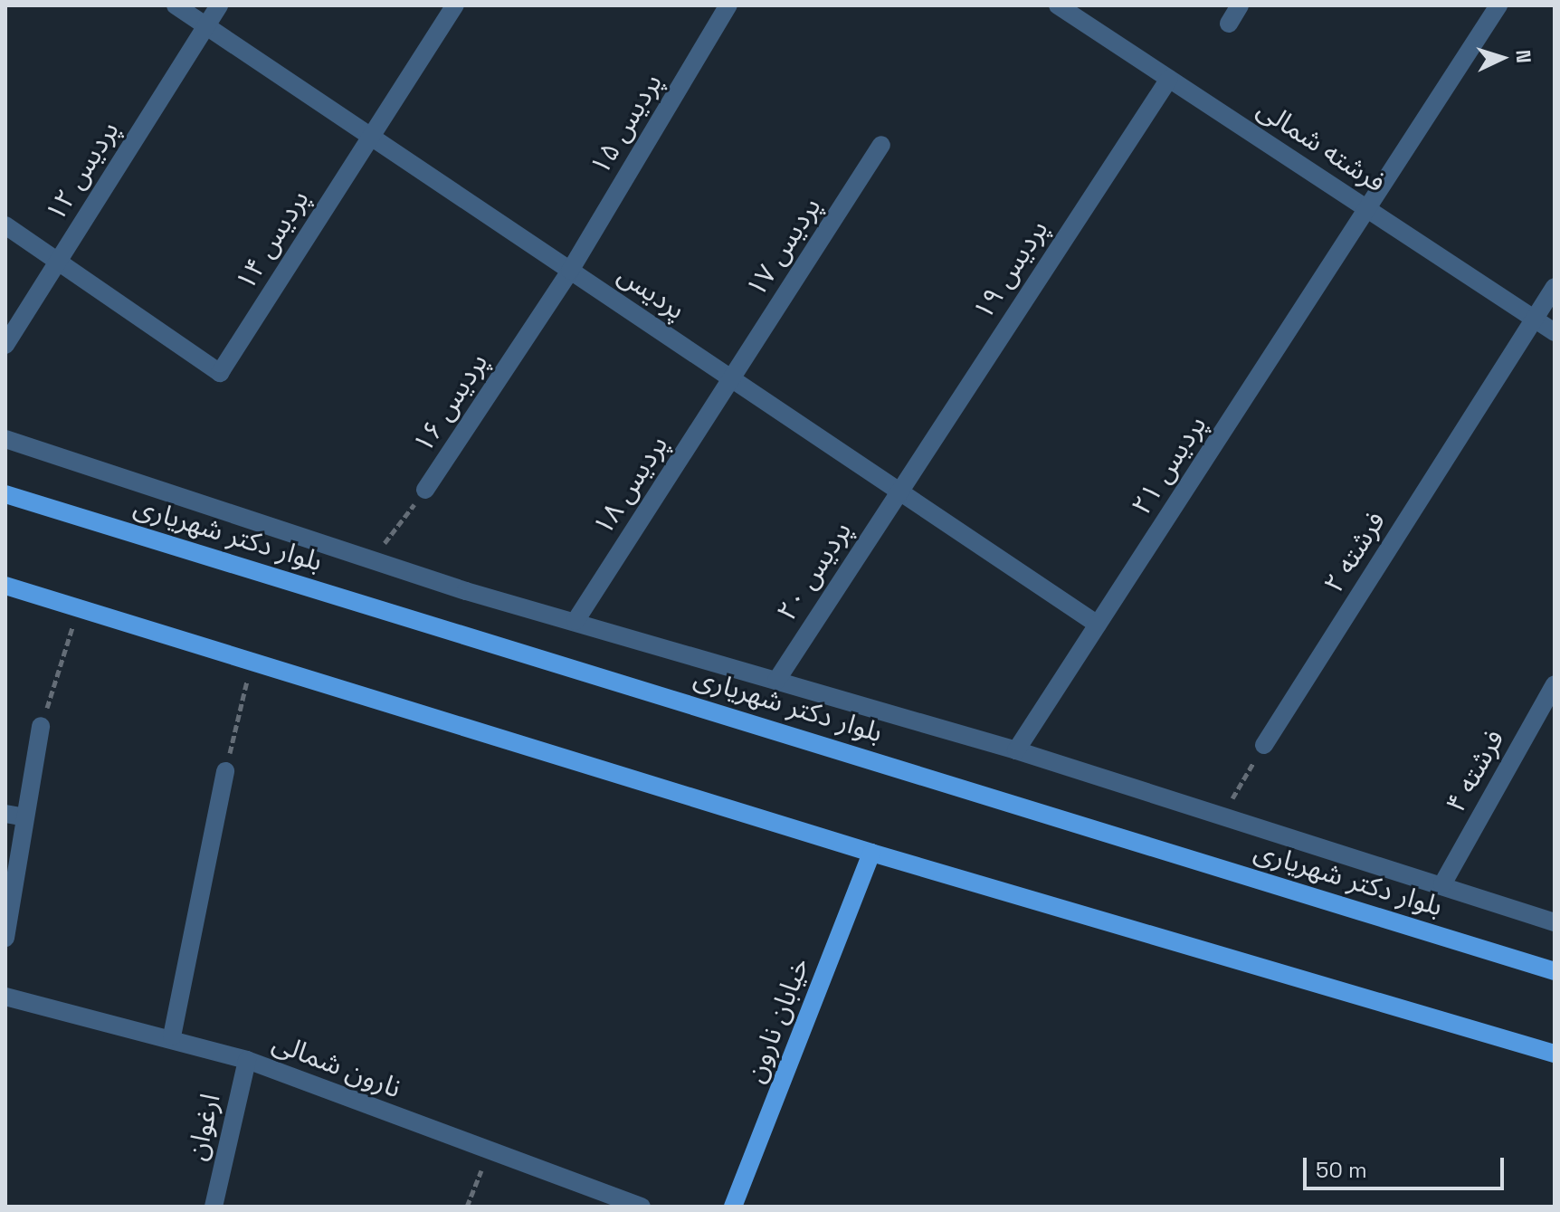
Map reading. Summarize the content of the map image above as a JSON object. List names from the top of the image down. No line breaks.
{"streets":{"main road":["بلوار دکتر شهریاری","خیابان نارون"],"street":["پردیس ۱۵","فرشته شمالی","۱۲ پردیس","۱۴ پردیس","پردیس ۱۷","پردیس ۱۹","پردیس","۱۶ پردیس","پردیس ۲۱","۱۸ پردیس","فرشته ۲","۲۰ پردیس","فرشته ۴","نارون شمالی","ارغوان"]},"crossings":[["پردیس ۱۵","پردیس"],["پردیس ۱۵","۱۶ پردیس"],["فرشته شمالی","پردیس ۱۹"],["فرشته شمالی","پردیس ۲۱"],["فرشته شمالی","فرشته ۲"],["۱۲ پردیس","۱۴ پردیس"],["۱۲ پردیس","پردیس"],["۱۴ پردیس","پردیس"],["پردیس ۱۷","پردیس"],["پردیس ۱۷","۱۸ پردیس"],["پردیس ۱۹","پردیس"],["پردیس ۱۹","۲۰ پردیس"],["پردیس","۱۶ پردیس"],["پردیس","پردیس ۲۱"],["پردیس","۱۸ پردیس"],["پردیس","۲۰ پردیس"],["نارون شمالی","ارغوان"]],"scale_bar":"50 m","north":"right"}
